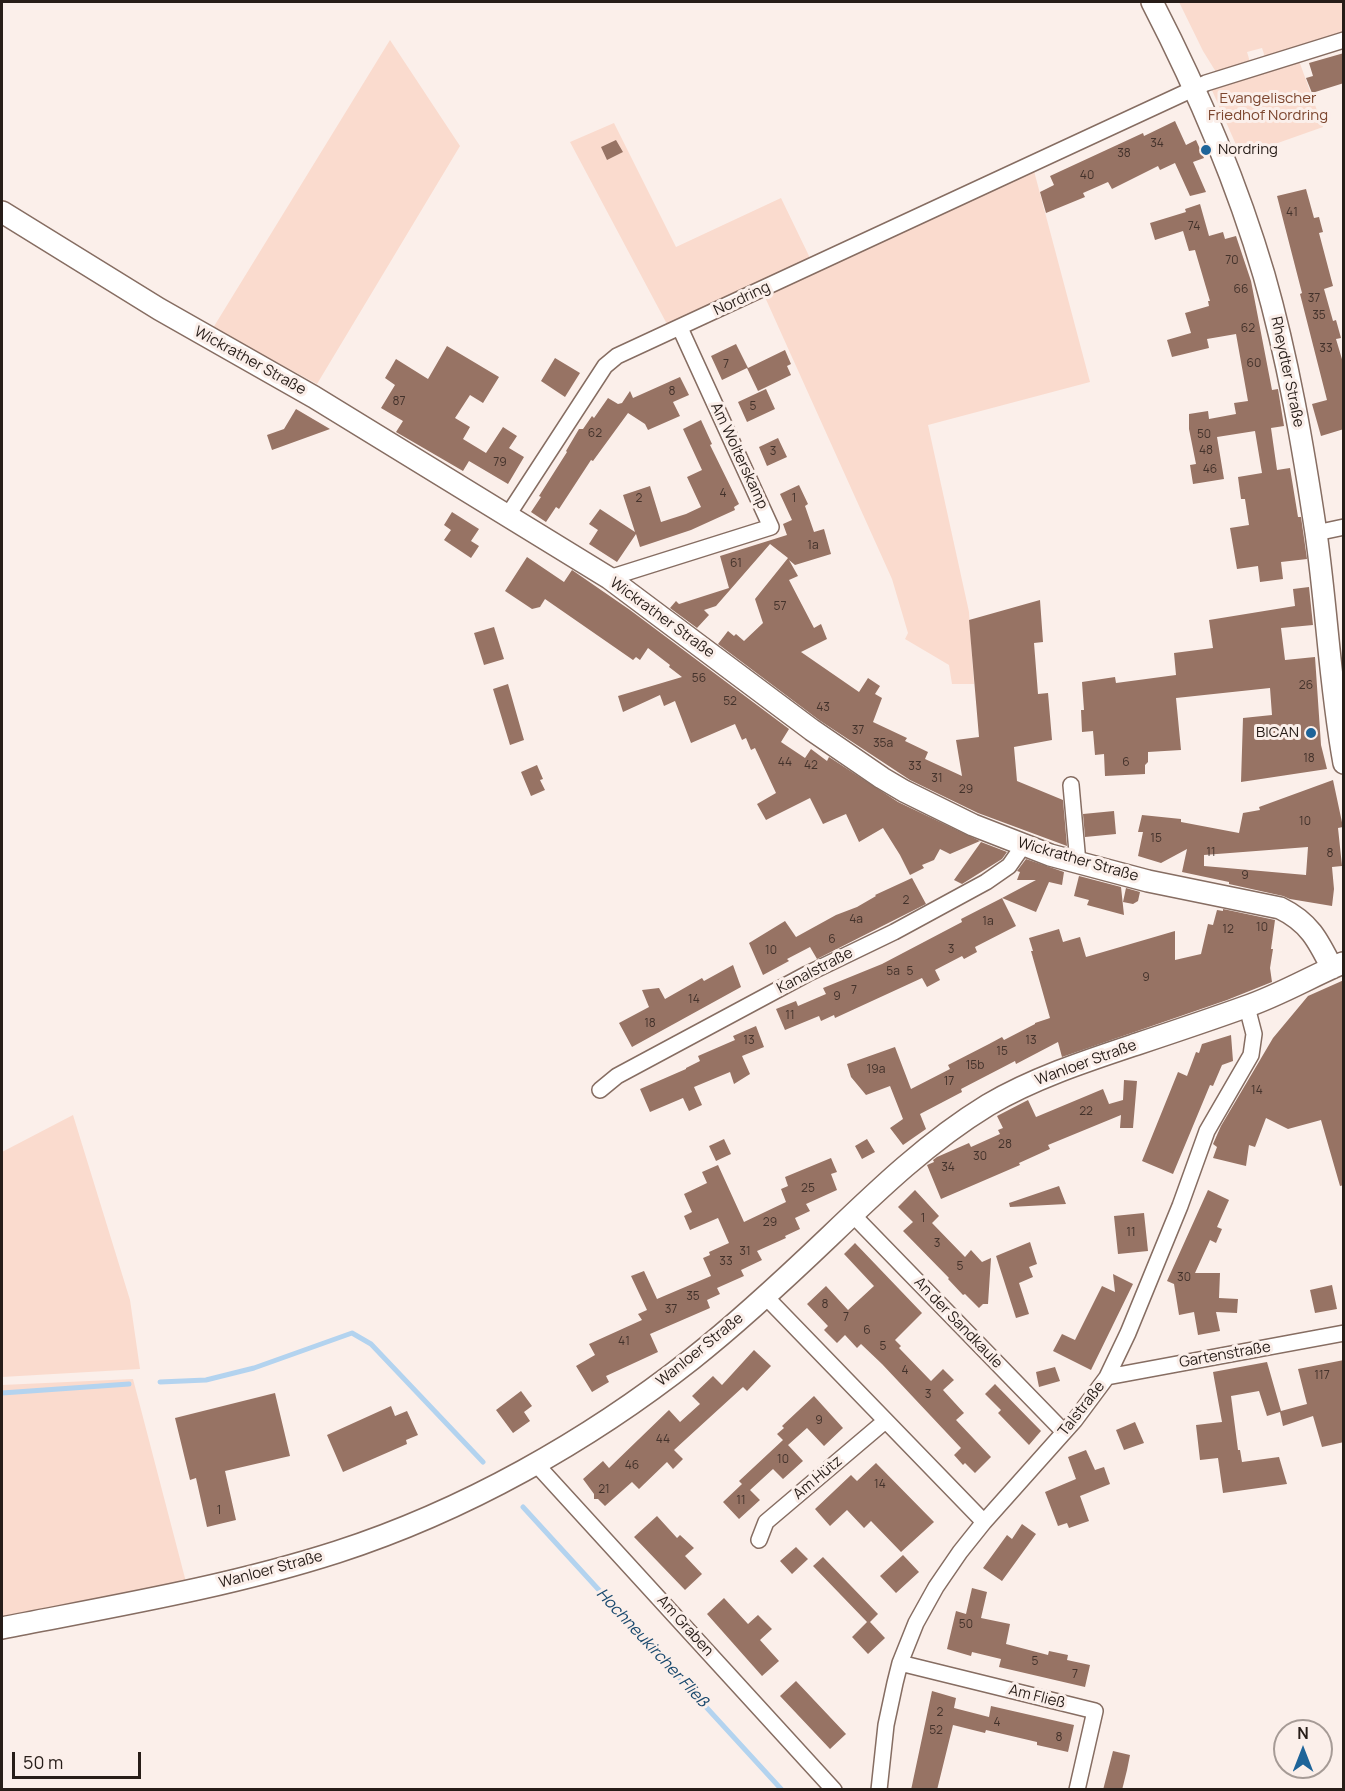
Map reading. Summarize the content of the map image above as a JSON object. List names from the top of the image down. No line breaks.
{"streets":{"street":["Nordring","Wickrather Straße","Rheydter Straße","Am Wolterskamp","Kanalstraße","Wanloer Straße","An der Sandkaule","Gartenstraße","Talstraße","Am Hütz","Am Graben","Am Fließ"]},"crossings":[["Nordring","Wickrather Straße"],["Nordring","Rheydter Straße"],["Nordring","Am Wolterskamp"],["Wickrather Straße","Am Wolterskamp"],["Wickrather Straße","Kanalstraße"],["Wickrather Straße","Wanloer Straße"],["Wanloer Straße","An der Sandkaule"],["Wanloer Straße","Talstraße"],["Wanloer Straße","Am Graben"],["An der Sandkaule","Talstraße"],["Gartenstraße","Talstraße"],["Talstraße","Am Fließ"]],"water":["Hochneukircher Fließ"],"parks":["Evangelischer Friedhof Nordring"],"places":["Nordring","BICAN"],"house_numbers":["34","38","40","41","74","70","66","37","35","62","33","60","7","8","87","5","62","50","48","3","79","46","4","2","1","1a","61","57","56","26","52","43","37","35a","18","44","6","42","33","31","29","10","15","11","8","9","2","4a","1a","10","12","6","3","10","5a","5","9","7","9","14","11","18","13","13","15","15b","19a","17","14","22","28","30","34","25","1","29","11","3","31","33","5","30","35","8","37","7","6","41","5","4","117","3","9","44","10","46","14","21","11","1","50","5","7","2","4","52","8"],"scale_bar":"50 m","north":"top"}
